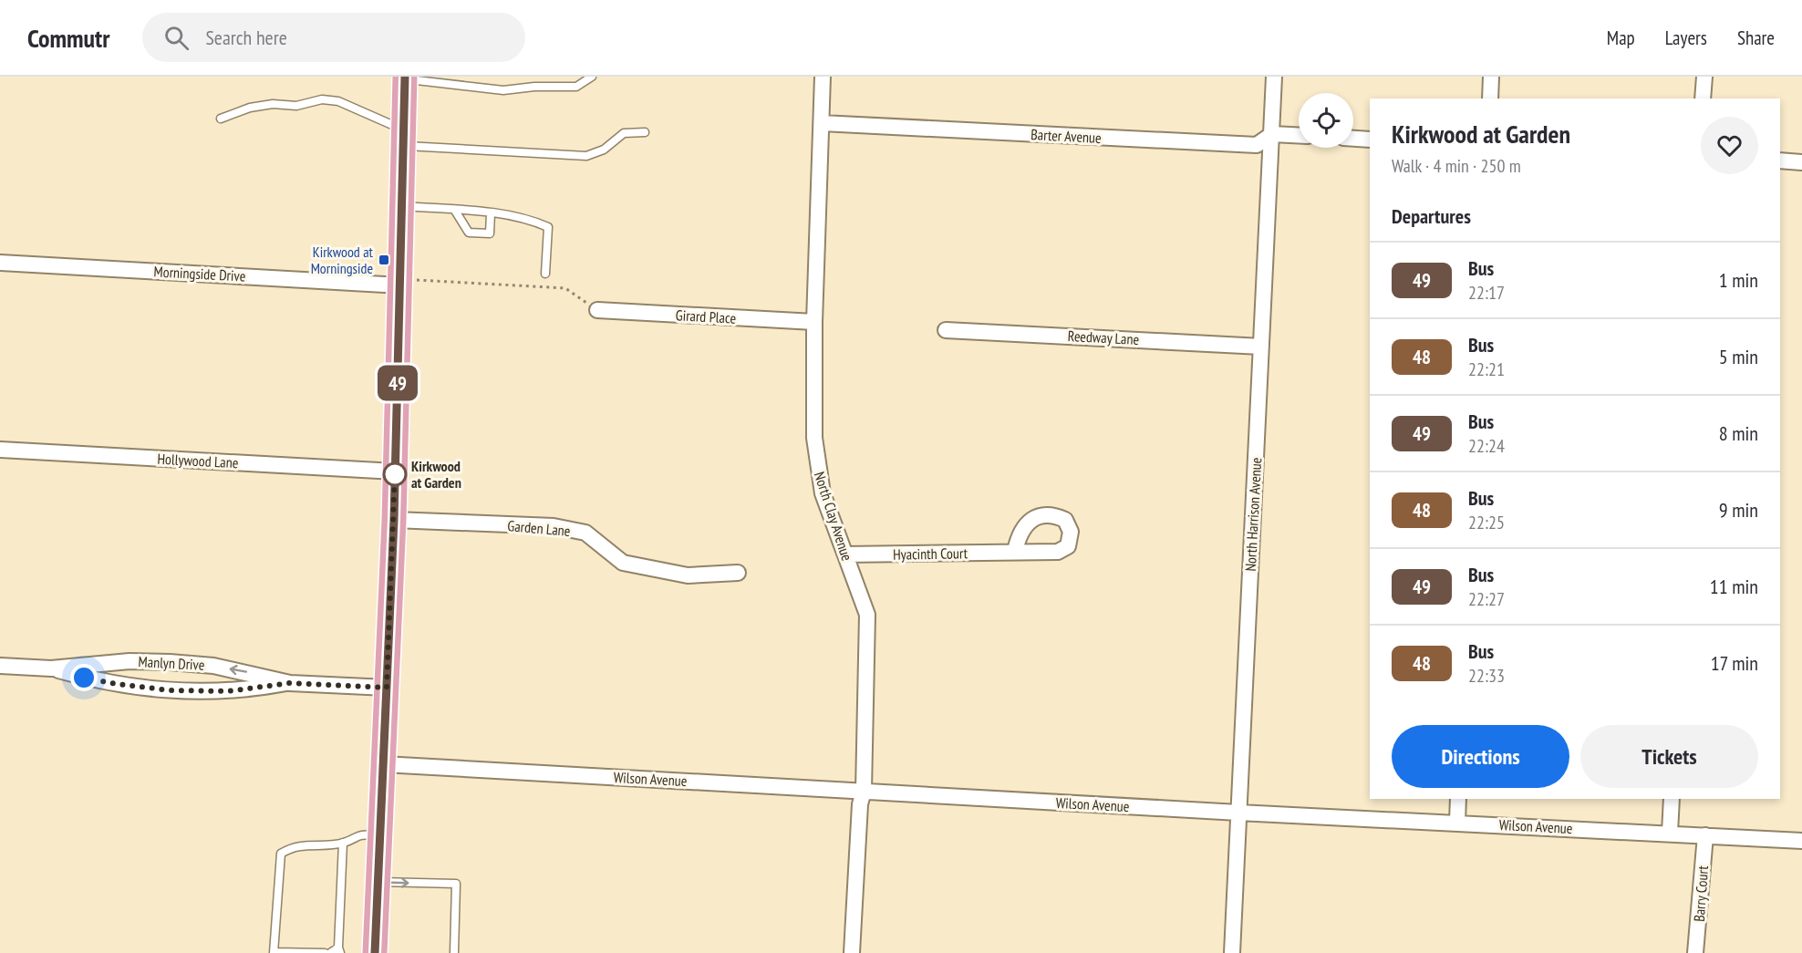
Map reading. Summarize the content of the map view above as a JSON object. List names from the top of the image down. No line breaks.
{"streets":{"street":["Barter Avenue","Morningside Drive","Girard Place","Reedway Lane","Hollywood Lane","North Harrison Avenue","North Clay Avenue","Garden Lane","Hyacinth Court","Manlyn Drive","Wilson Avenue","Barry Court"]},"crossings":[["Barter Avenue","North Harrison Avenue"],["Barter Avenue","North Clay Avenue"],["Girard Place","North Clay Avenue"],["Reedway Lane","North Harrison Avenue"],["North Harrison Avenue","Wilson Avenue"],["North Clay Avenue","Hyacinth Court"],["North Clay Avenue","Wilson Avenue"],["Wilson Avenue","Barry Court"]],"places":{"transit":["Kirkwood at Morningside"],"other":["Kirkwood at Garden"]},"lines":["bus line 49"],"page":{"header":"Commutr","search":"Search here","nav":["Map","Layers","Share"],"on_map":"49","heading":[["Kirkwood at Garden","Walk · 4 min · 250 m"],"Departures"],"list":[{"mark":"49","name":"Bus","note":"22:17","value":"1 min"},{"mark":"48","name":"Bus","note":"22:21","value":"5 min"},{"mark":"49","name":"Bus","note":"22:24","value":"8 min"},{"mark":"48","name":"Bus","note":"22:25","value":"9 min"},{"mark":"49","name":"Bus","note":"22:27","value":"11 min"},{"mark":"48","name":"Bus","note":"22:33","value":"17 min"}],"buttons":["Directions","Tickets"]}}
